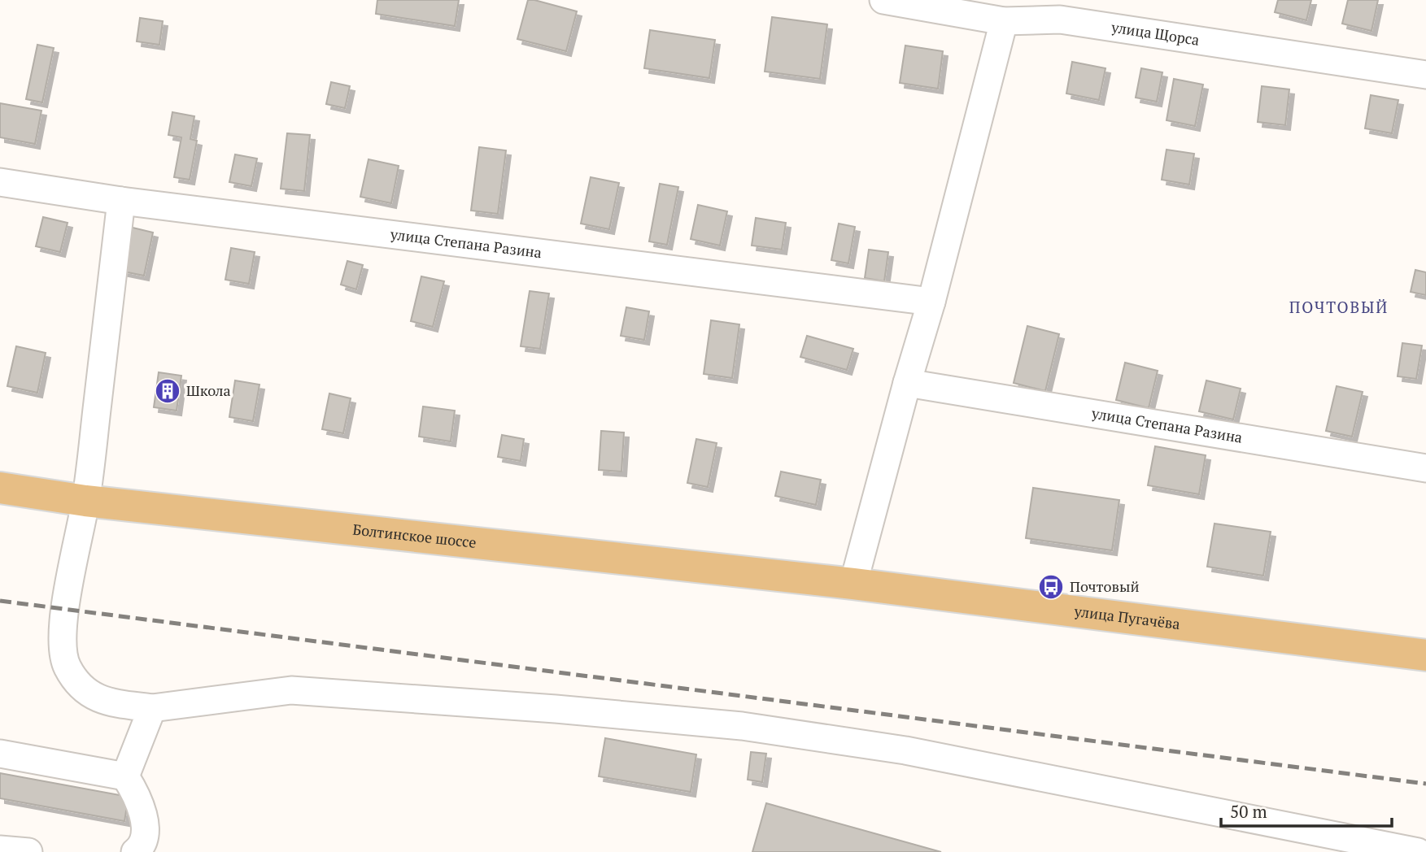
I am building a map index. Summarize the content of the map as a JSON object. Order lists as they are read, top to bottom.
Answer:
{
  "streets": {
    "main road": ["Болтинское шоссе", "улица Пугачёва"],
    "street": ["улица Щорса", "улица Степана Разина"]
  },
  "crossings": [
    ["Болтинское шоссе", "улица Пугачёва"]
  ],
  "districts": ["ПОЧТОВЫЙ"],
  "places": {
    "building": ["Школа"],
    "bus stop": ["Почтовый"]
  },
  "scale_bar": "50 m"
}
